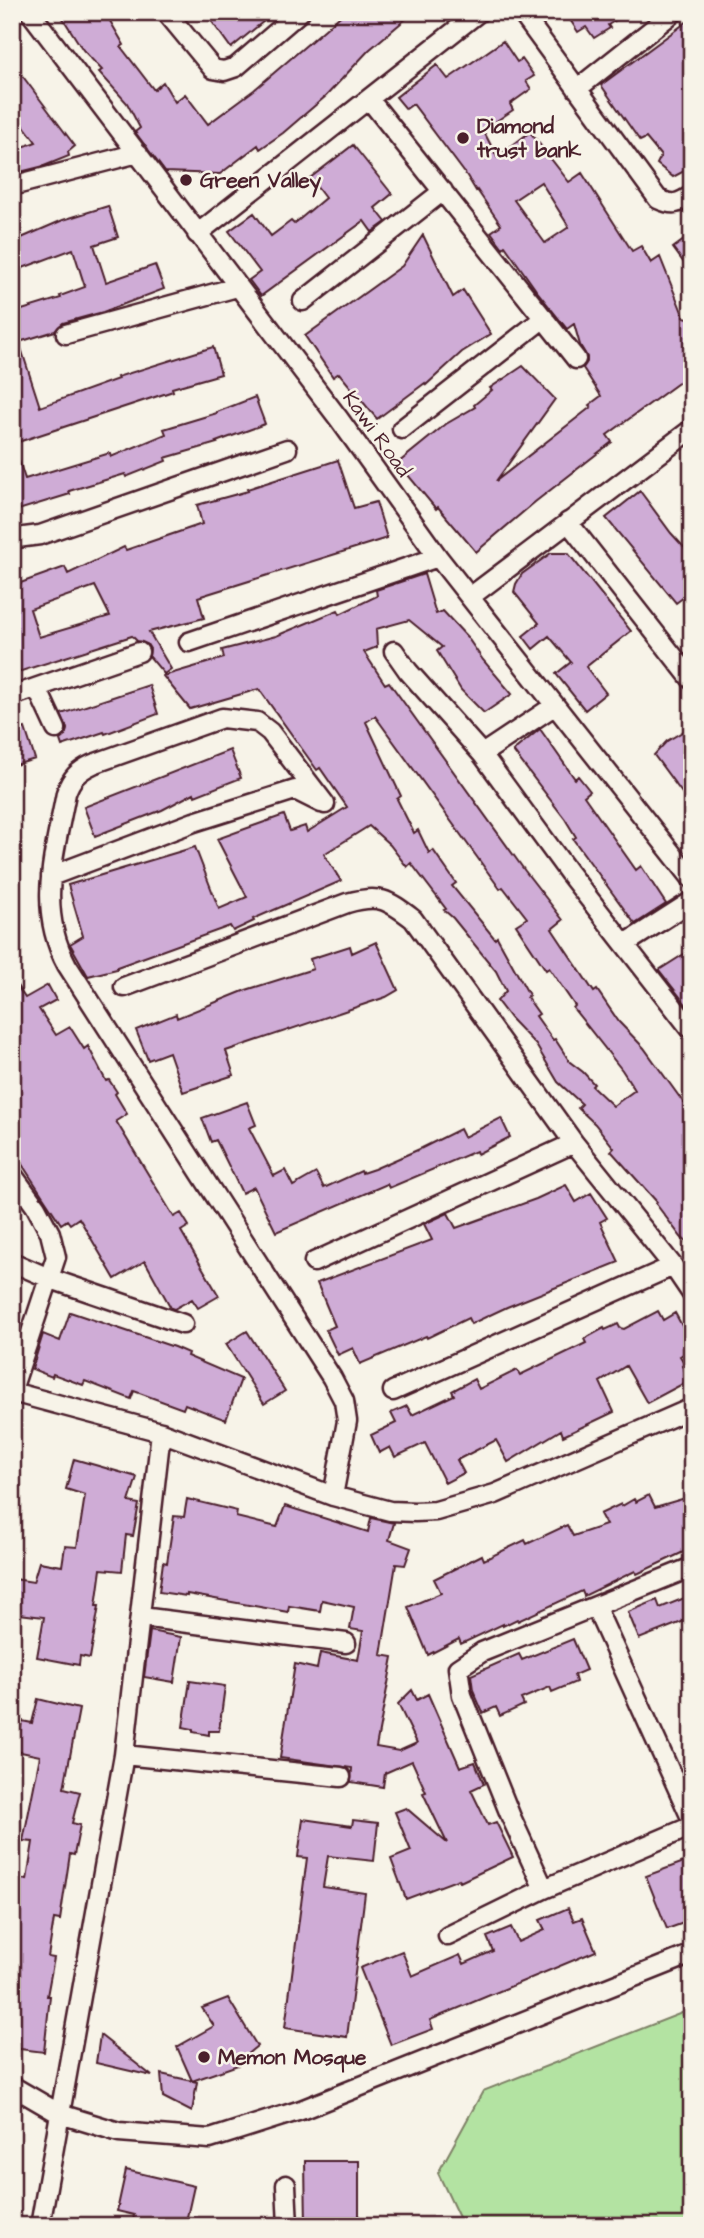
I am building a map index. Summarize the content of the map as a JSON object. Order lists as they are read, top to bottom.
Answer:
{
  "streets": {
    "street": ["Kawi Road"]
  },
  "places": ["Diamond trust bank", "Green Valley", "Memon Mosque"]
}
